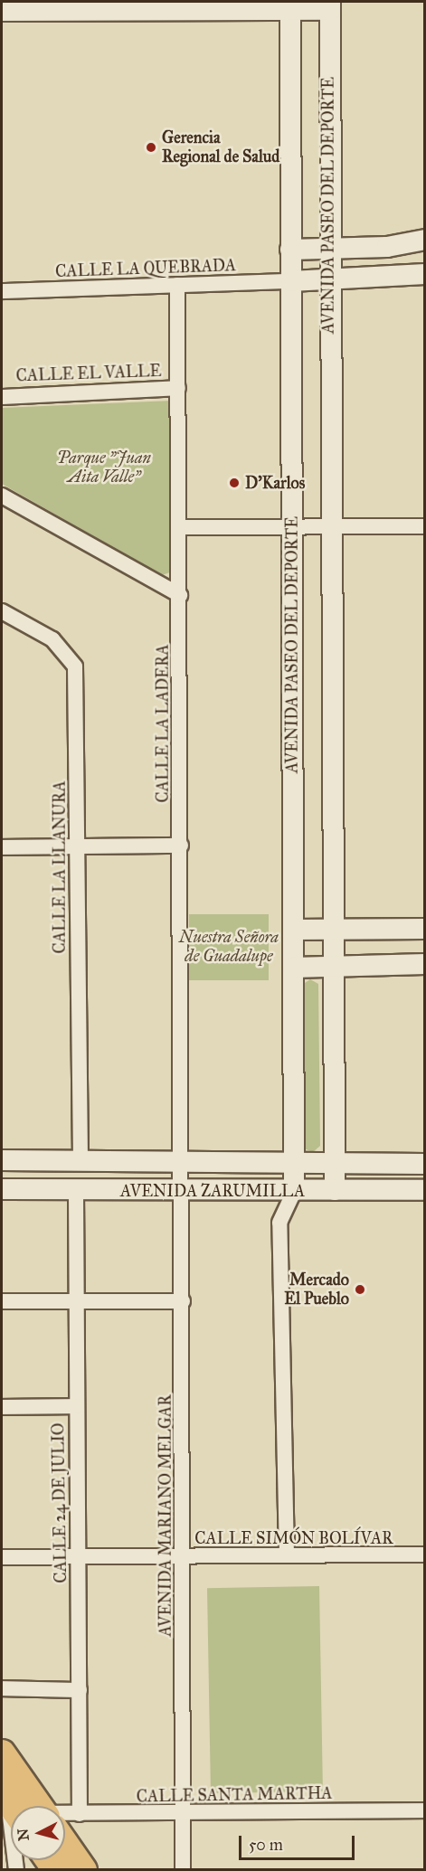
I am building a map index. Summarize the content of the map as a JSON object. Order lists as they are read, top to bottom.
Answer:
{
  "streets": {
    "main road": ["AVENIDA PASEO DEL DEPORTE", "AVENIDA ZARUMILLA"],
    "street": [
      "CALLE LA QUEBRADA",
      "CALLE EL VALLE",
      "CALLE LA LADERA",
      "CALLE LA LLANURA",
      "CALLE 24 DE JULIO",
      "AVENIDA MARIANO MELGAR",
      "CALLE SIMÓN BOLÍVAR",
      "CALLE SANTA MARTHA"
    ]
  },
  "crossings": [
    ["AVENIDA PASEO DEL DEPORTE", "CALLE LA QUEBRADA"],
    ["AVENIDA PASEO DEL DEPORTE", "AVENIDA ZARUMILLA"],
    ["CALLE LA QUEBRADA", "CALLE LA LADERA"],
    ["CALLE EL VALLE", "CALLE LA LADERA"],
    ["CALLE LA LADERA", "AVENIDA ZARUMILLA"],
    ["CALLE LA LADERA", "AVENIDA MARIANO MELGAR"],
    ["CALLE LA LLANURA", "AVENIDA ZARUMILLA"],
    ["AVENIDA ZARUMILLA", "CALLE 24 DE JULIO"],
    ["AVENIDA ZARUMILLA", "AVENIDA MARIANO MELGAR"],
    ["CALLE 24 DE JULIO", "CALLE SIMÓN BOLÍVAR"],
    ["CALLE 24 DE JULIO", "CALLE SANTA MARTHA"],
    ["AVENIDA MARIANO MELGAR", "CALLE SIMÓN BOLÍVAR"],
    ["AVENIDA MARIANO MELGAR", "CALLE SANTA MARTHA"]
  ],
  "parks": ["Parque \"Juan Aita Valle\"", "Nuestra Señora de Guadalupe"],
  "places": ["Gerencia Regional de Salud", "D'Karlos", "Mercado El Pueblo"],
  "scale_bar": "50 m",
  "north": "left"
}
